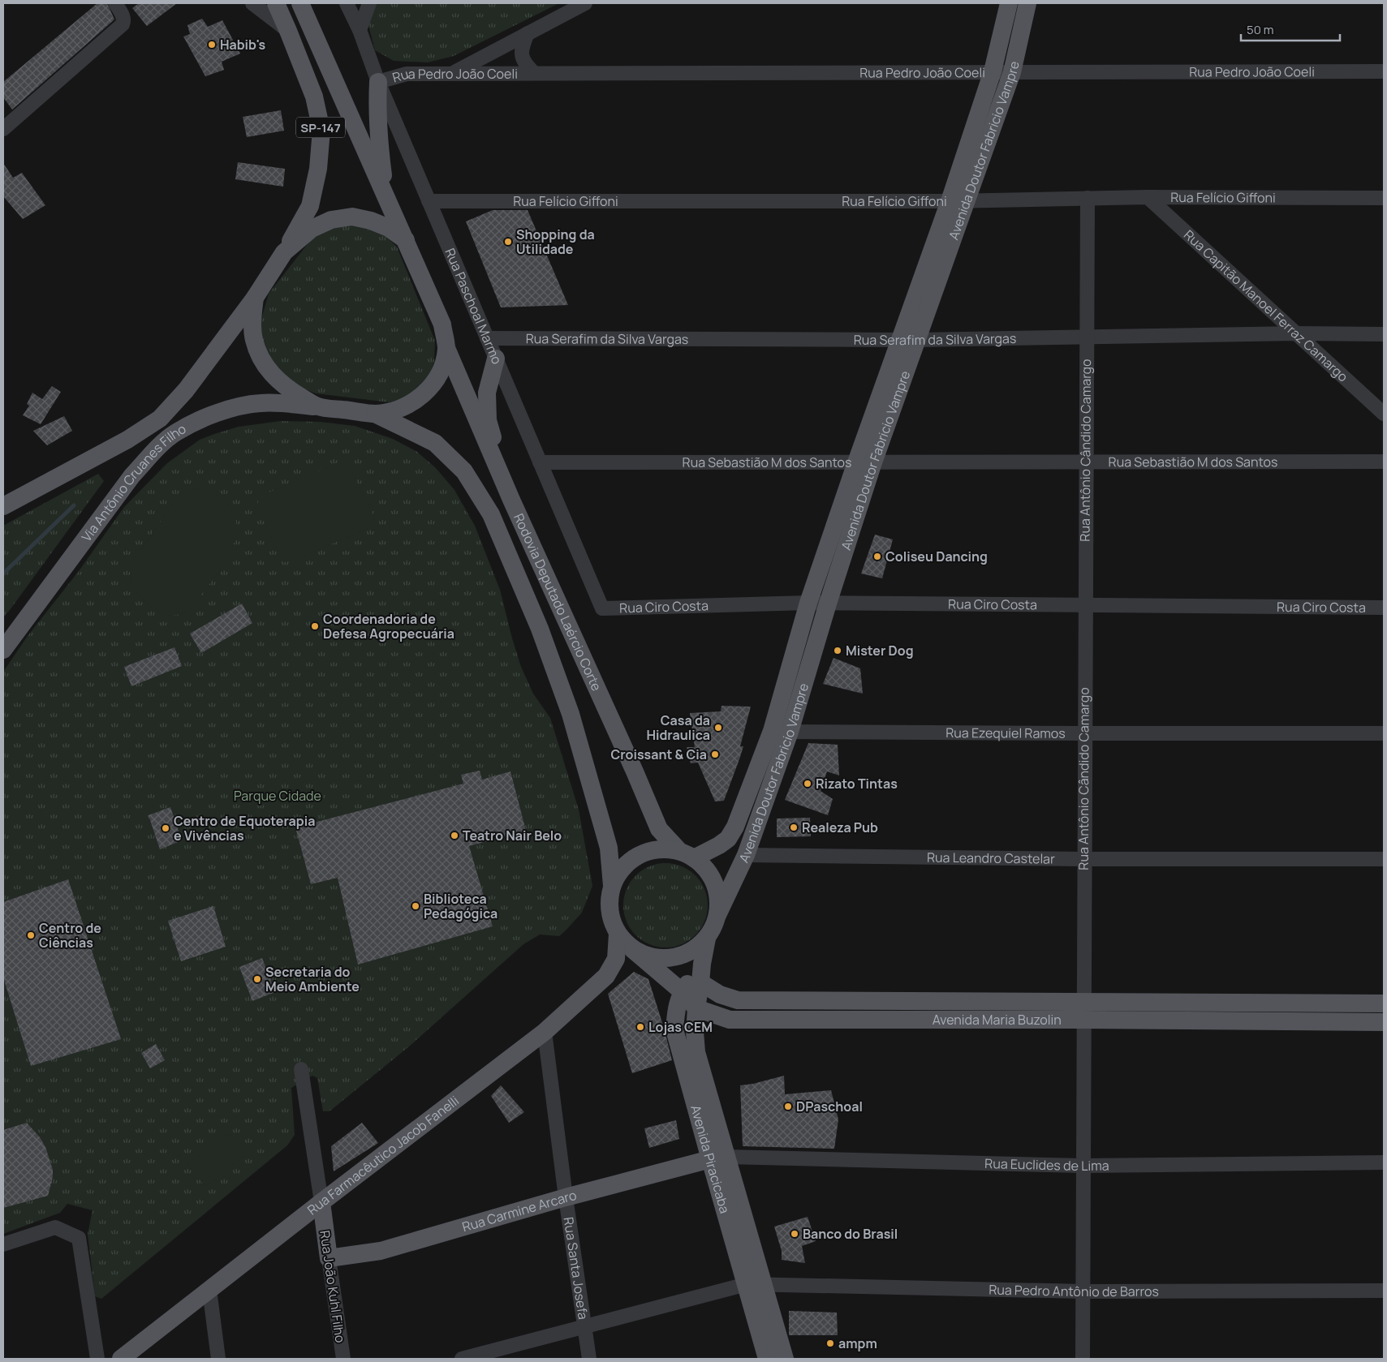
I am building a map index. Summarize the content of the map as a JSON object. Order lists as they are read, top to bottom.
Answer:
{
  "streets": {
    "main road": [
      "SP-147",
      "Avenida Doutor Fabricio Vampre",
      "Via Antônio Cruanes Filho",
      "Rodovia Deputado Laércio Corte",
      "Avenida Maria Buzolin",
      "Rua Farmacêutico Jacob Fanelli",
      "Avenida Piracicaba",
      "Rua Carmine Arcaro",
      "Rua João Kuhl Filho"
    ],
    "street": [
      "Rua Pedro João Coeli",
      "Rua Felício Giffoni",
      "Rua Capitão Manoel Ferraz Camargo",
      "Rua Paschoal Marmo",
      "Rua Serafim da Silva Vargas",
      "Rua Antônio Cândido Camargo",
      "Rua Sebastião M dos Santos",
      "Rua Ciro Costa",
      "Rua Ezequiel Ramos",
      "Rua Leandro Castelar",
      "Rua Euclides de Lima",
      "Rua Santa Josefa",
      "Rua Pedro Antônio de Barros"
    ]
  },
  "crossings": [
    ["Rua Pedro João Coeli", "Avenida Doutor Fabricio Vampre"],
    ["Rua Pedro João Coeli", "Rua Paschoal Marmo"],
    ["SP-147", "Via Antônio Cruanes Filho"],
    ["SP-147", "Rodovia Deputado Laércio Corte"],
    ["Avenida Doutor Fabricio Vampre", "Rua Felício Giffoni"],
    ["Avenida Doutor Fabricio Vampre", "Rua Serafim da Silva Vargas"],
    ["Avenida Doutor Fabricio Vampre", "Rua Sebastião M dos Santos"],
    ["Avenida Doutor Fabricio Vampre", "Rodovia Deputado Laércio Corte"],
    ["Avenida Doutor Fabricio Vampre", "Rua Ciro Costa"],
    ["Avenida Doutor Fabricio Vampre", "Rua Ezequiel Ramos"],
    ["Avenida Doutor Fabricio Vampre", "Rua Leandro Castelar"],
    ["Avenida Doutor Fabricio Vampre", "Rua Farmacêutico Jacob Fanelli"],
    ["Avenida Doutor Fabricio Vampre", "Avenida Piracicaba"],
    ["Rua Felício Giffoni", "Rua Capitão Manoel Ferraz Camargo"],
    ["Rua Felício Giffoni", "Rua Paschoal Marmo"],
    ["Rua Felício Giffoni", "Rua Antônio Cândido Camargo"],
    ["Rua Capitão Manoel Ferraz Camargo", "Rua Serafim da Silva Vargas"],
    ["Rua Paschoal Marmo", "Rua Serafim da Silva Vargas"],
    ["Rua Paschoal Marmo", "Rua Sebastião M dos Santos"],
    ["Rua Paschoal Marmo", "Rua Ciro Costa"],
    ["Rua Serafim da Silva Vargas", "Rua Antônio Cândido Camargo"],
    ["Rua Antônio Cândido Camargo", "Rua Sebastião M dos Santos"],
    ["Rua Antônio Cândido Camargo", "Rua Ciro Costa"],
    ["Rua Antônio Cândido Camargo", "Rua Ezequiel Ramos"],
    ["Rua Antônio Cândido Camargo", "Rua Leandro Castelar"],
    ["Rua Antônio Cândido Camargo", "Avenida Maria Buzolin"],
    ["Rua Antônio Cândido Camargo", "Rua Euclides de Lima"],
    ["Rua Antônio Cândido Camargo", "Rua Pedro Antônio de Barros"],
    ["Via Antônio Cruanes Filho", "Rodovia Deputado Laércio Corte"],
    ["Rodovia Deputado Laércio Corte", "Rua Farmacêutico Jacob Fanelli"],
    ["Rodovia Deputado Laércio Corte", "Avenida Piracicaba"],
    ["Avenida Maria Buzolin", "Avenida Piracicaba"],
    ["Rua Farmacêutico Jacob Fanelli", "Avenida Piracicaba"],
    ["Rua Farmacêutico Jacob Fanelli", "Rua Santa Josefa"],
    ["Rua Farmacêutico Jacob Fanelli", "Rua João Kuhl Filho"],
    ["Avenida Piracicaba", "Rua Euclides de Lima"],
    ["Avenida Piracicaba", "Rua Carmine Arcaro"],
    ["Avenida Piracicaba", "Rua Pedro Antônio de Barros"],
    ["Rua Euclides de Lima", "Rua Carmine Arcaro"],
    ["Rua Carmine Arcaro", "Rua Santa Josefa"],
    ["Rua Carmine Arcaro", "Rua João Kuhl Filho"],
    ["Rua Santa Josefa", "Rua Pedro Antônio de Barros"]
  ],
  "parks": ["Parque Cidade"],
  "places": [
    "Habib's",
    "Shopping da Utilidade",
    "Coliseu Dancing",
    "Coordenadoria de Defesa Agropecuária",
    "Mister Dog",
    "Casa da Hidraulica",
    "Croissant & Cia",
    "Rizato Tintas",
    "Realeza Pub",
    "Centro de Equoterapia e Vivências",
    "Teatro Nair Belo",
    "Biblioteca Pedagógica",
    "Centro de Ciências",
    "Secretaria do Meio Ambiente",
    "Lojas CEM",
    "DPaschoal",
    "Banco do Brasil",
    "ampm"
  ],
  "scale_bar": "50 m"
}
